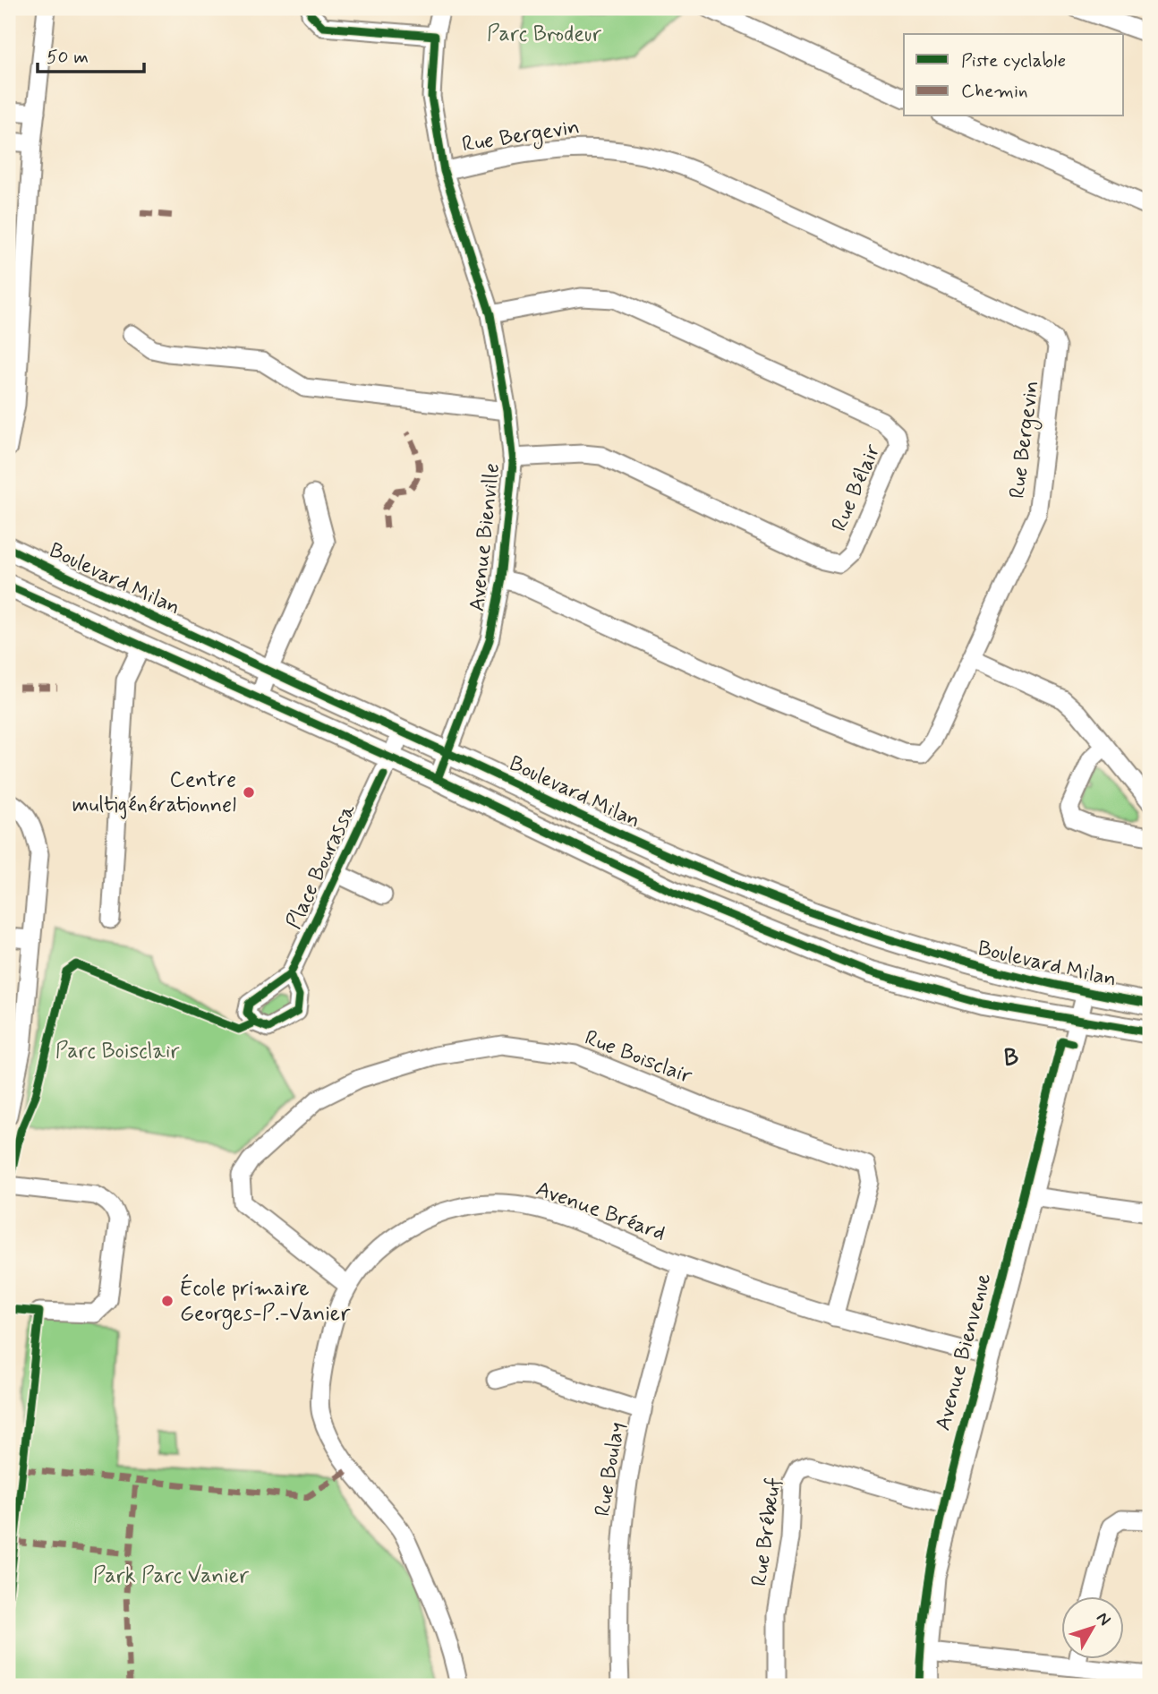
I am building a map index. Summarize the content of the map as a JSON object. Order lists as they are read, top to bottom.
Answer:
{
  "streets": {
    "main road": ["Boulevard Milan"],
    "street": [
      "Rue Bergevin",
      "Rue Bélair",
      "Avenue Bienville",
      "Place Bourassa",
      "Rue Boisclair",
      "Avenue Bréard",
      "Avenue Bienvenue",
      "Rue Boulay",
      "Rue Brébeuf"
    ]
  },
  "crossings": [
    ["Rue Bergevin", "Avenue Bienville"],
    ["Rue Bélair", "Avenue Bienville"],
    ["Avenue Bienville", "Boulevard Milan"],
    ["Boulevard Milan", "Place Bourassa"],
    ["Boulevard Milan", "Avenue Bienvenue"],
    ["Rue Boisclair", "Avenue Bréard"],
    ["Avenue Bréard", "Avenue Bienvenue"],
    ["Avenue Bréard", "Rue Boulay"],
    ["Avenue Bienvenue", "Rue Brébeuf"]
  ],
  "districts": ["B"],
  "parks": ["Parc Brodeur", "Parc Boisclair", "Park Parc Vanier"],
  "places": ["Centre multigénérationnel", "École primaire Georges-P.-Vanier"],
  "legend": ["Piste cyclable", "Chemin"],
  "scale_bar": "50 m",
  "north": "top right"
}
